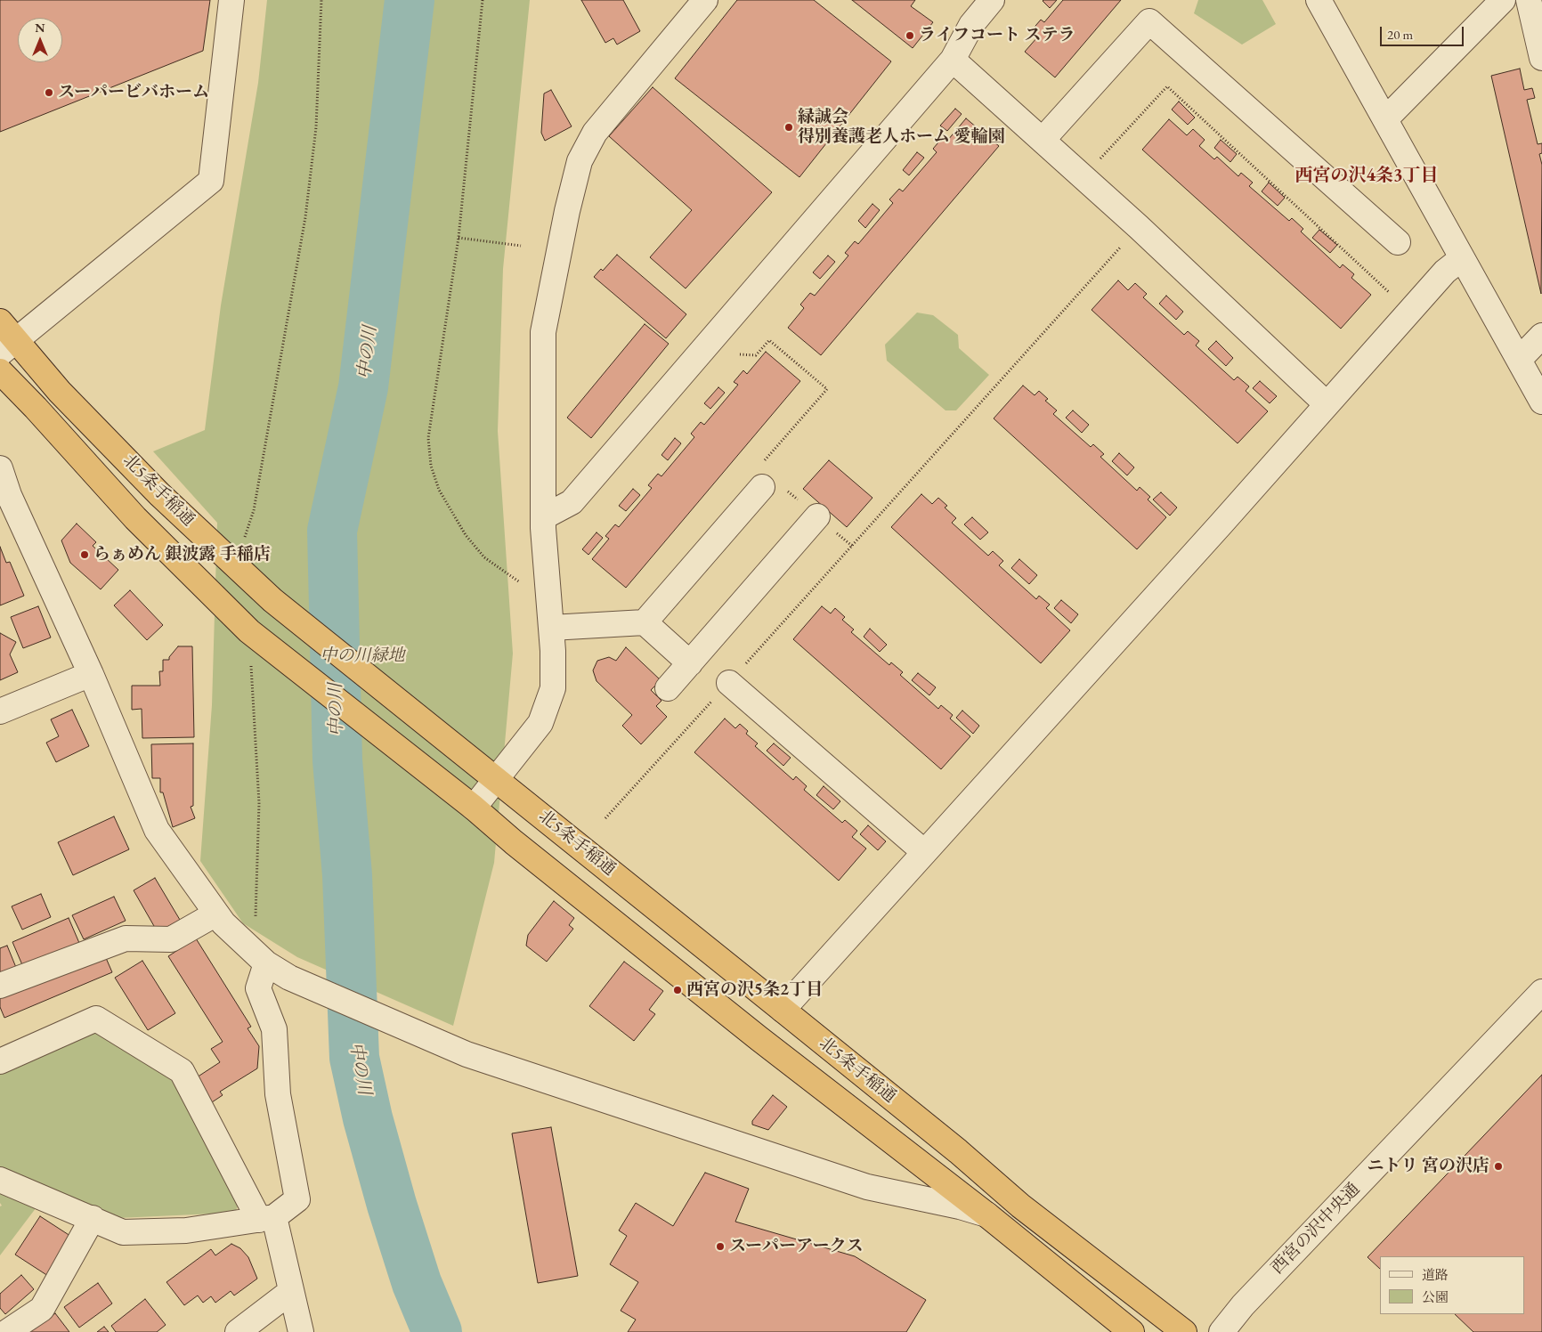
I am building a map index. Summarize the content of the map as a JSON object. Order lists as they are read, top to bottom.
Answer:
{
  "streets": {
    "highway": ["北5条手稲通"],
    "street": ["西宮の沢中央通"]
  },
  "districts": ["西宮の沢4条3丁目"],
  "water": ["中の川"],
  "parks": ["中の川緑地"],
  "places": [
    "ライフコート ステラ",
    "スーパービバホーム",
    "緑誠会 得別養護老人ホーム 愛輪園",
    "らぁめん 銀波露 手稲店",
    "西宮の沢5条2丁目",
    "ニトリ 宮の沢店",
    "スーパーアークス"
  ],
  "legend": ["道路", "公園"],
  "scale_bar": "20 m",
  "north": "top"
}
